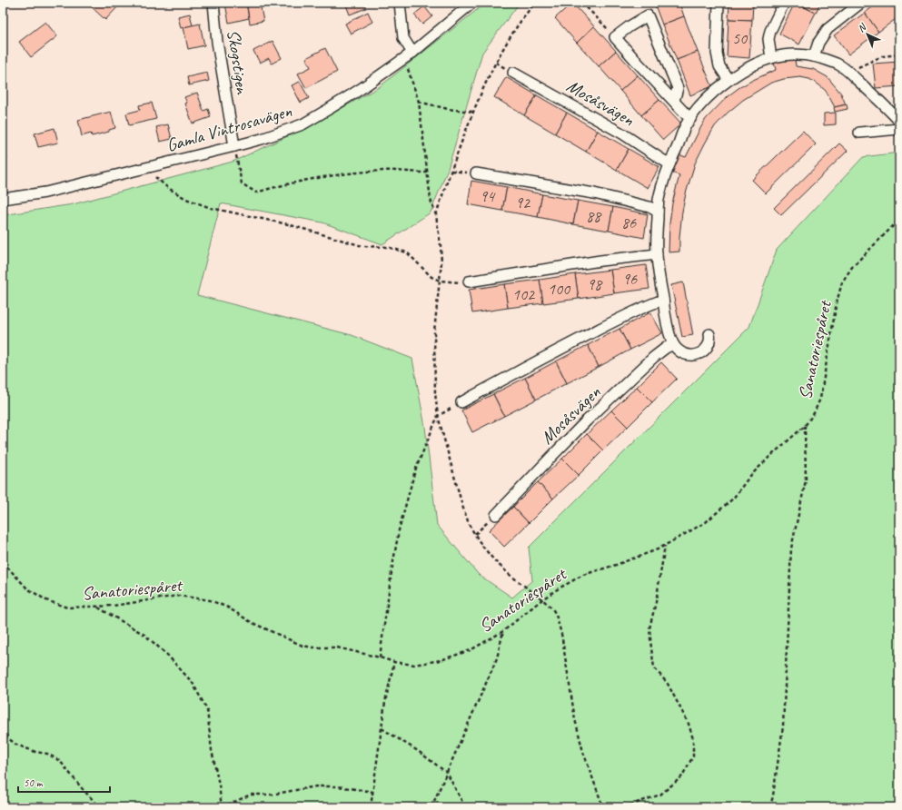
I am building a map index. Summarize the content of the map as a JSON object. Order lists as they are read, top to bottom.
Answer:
{
  "streets": {
    "street": ["Skogstigen", "Mosåsvägen", "Gamla Vintrosavägen"],
    "path": ["Sanatoriespåret"]
  },
  "crossings": [
    ["Skogstigen", "Gamla Vintrosavägen"]
  ],
  "house_numbers": [
    "50",
    "94",
    "92",
    "88",
    "86",
    "96",
    "98",
    "100",
    "102"
  ],
  "scale_bar": "50 m",
  "north": "top left"
}
